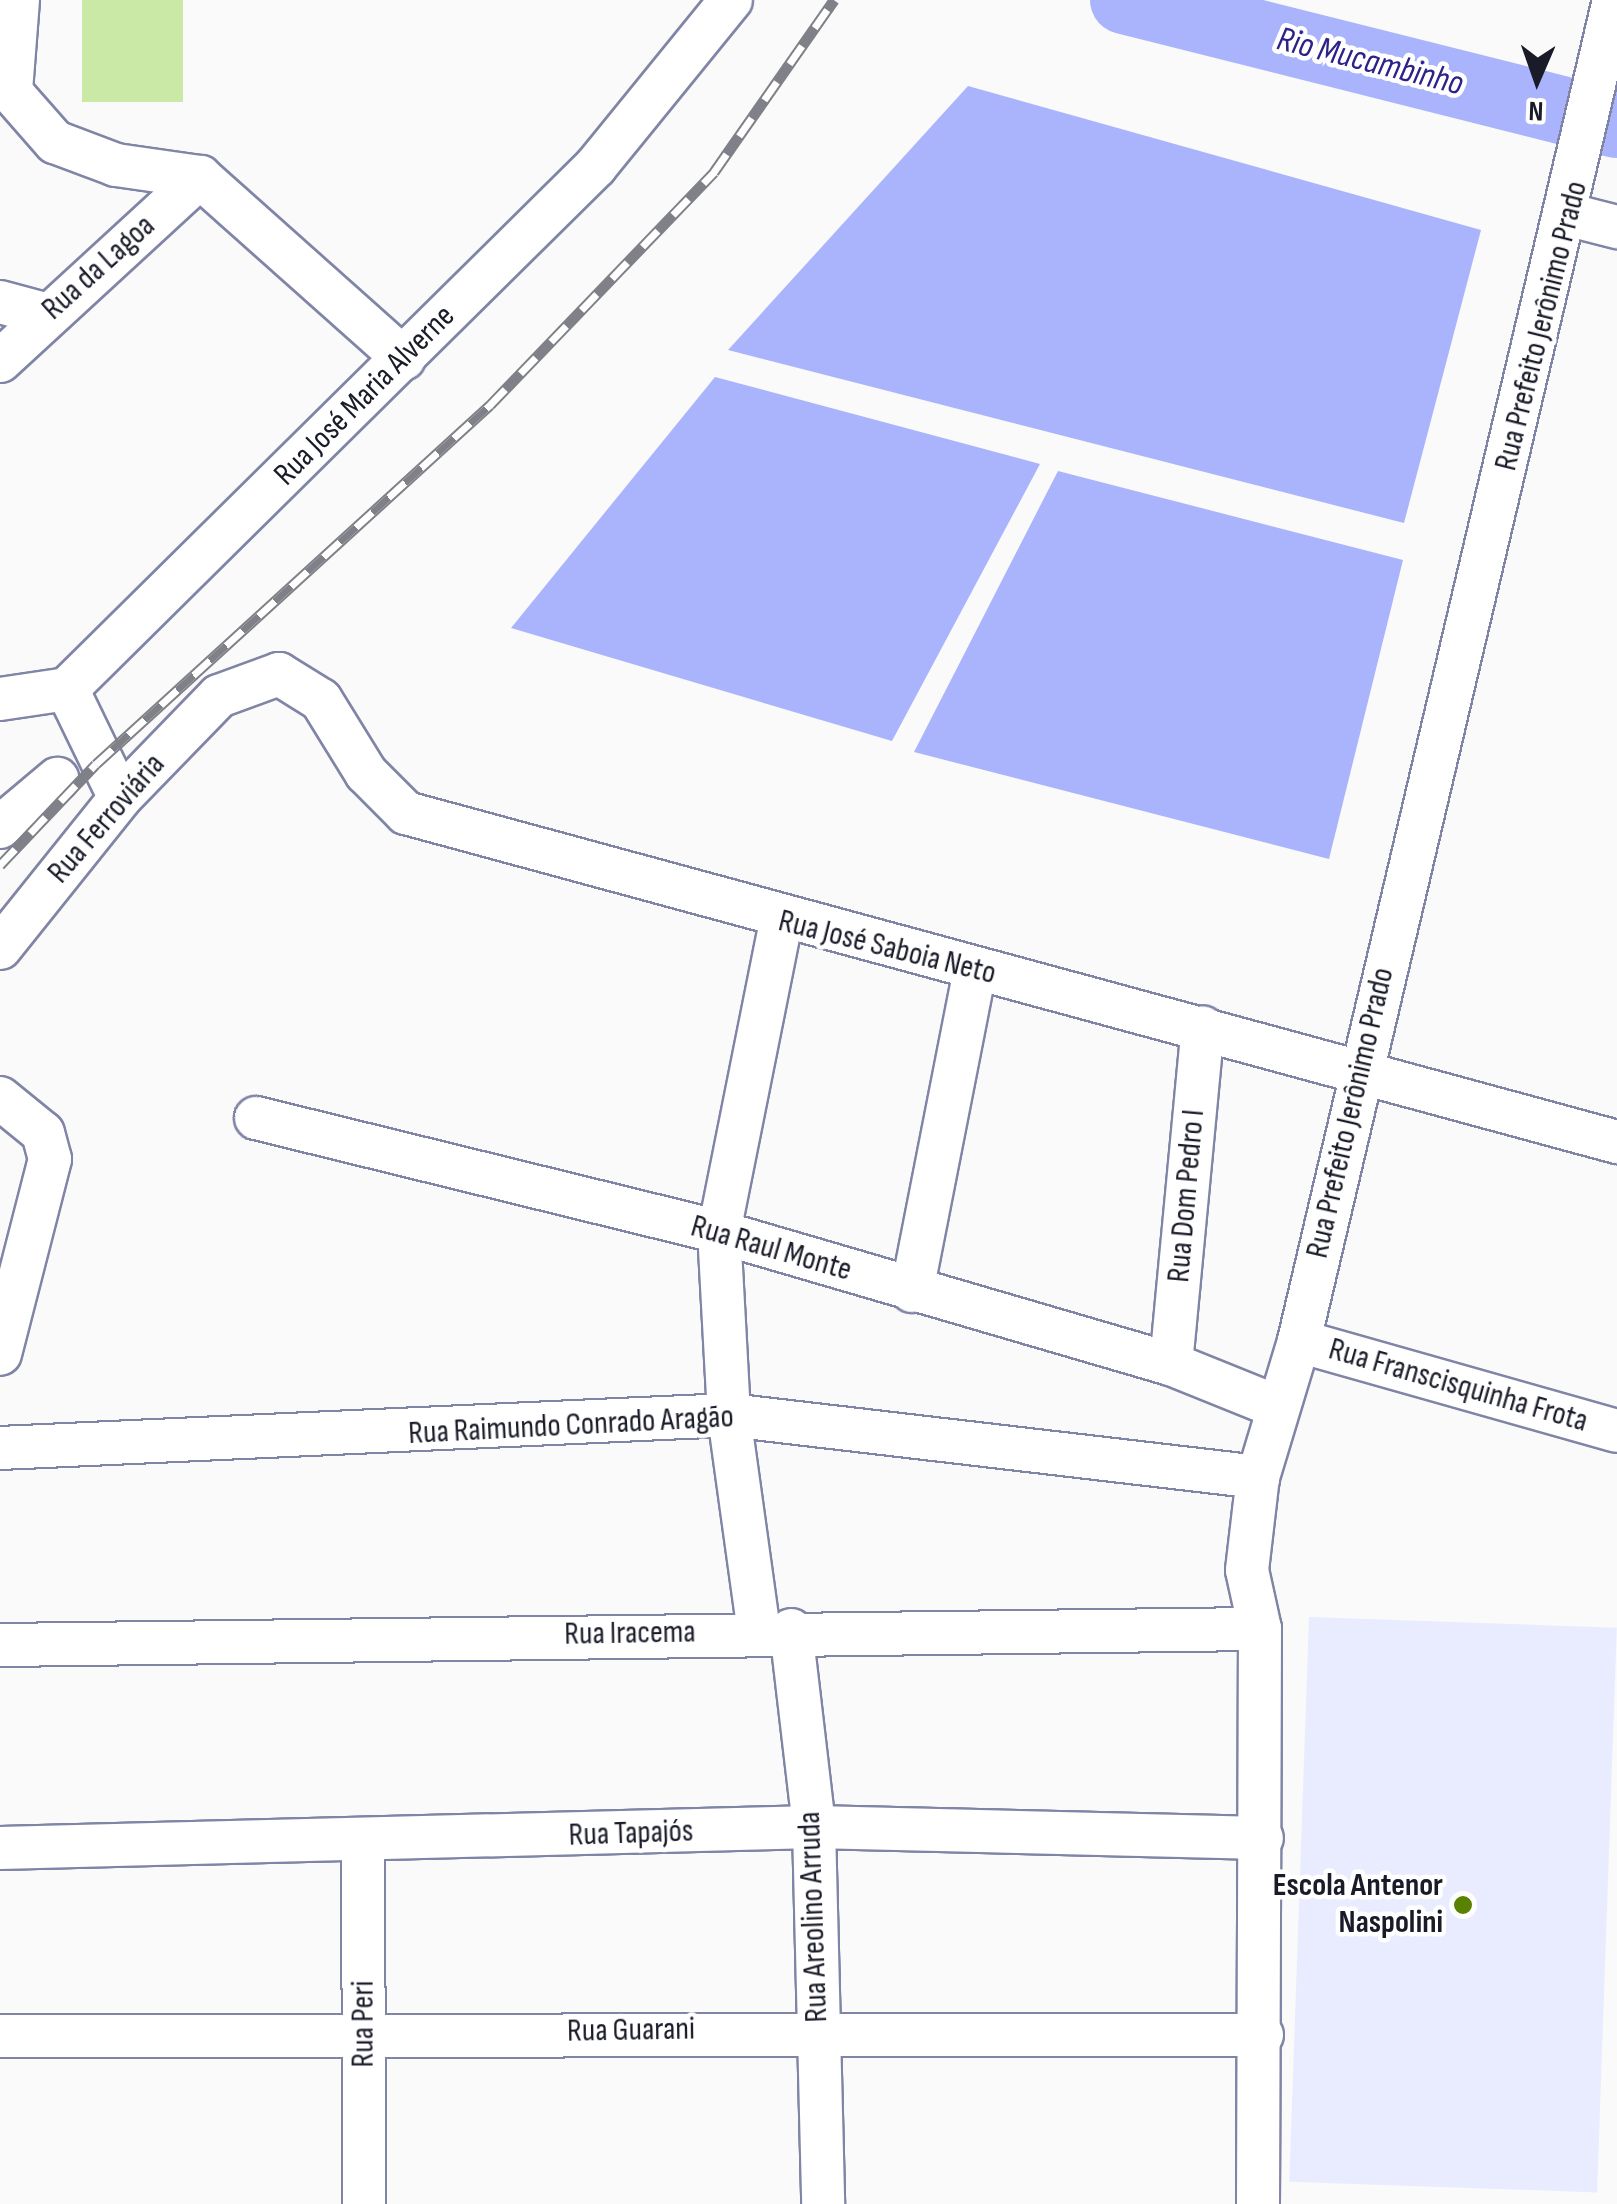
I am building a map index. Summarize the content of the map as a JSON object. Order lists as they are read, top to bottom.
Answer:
{
  "streets": {
    "street": [
      "Rua da Lagoa",
      "Rua Prefeito Jerônimo Prado",
      "Rua José Maria Alverne",
      "Rua Ferroviária",
      "Rua José Saboia Neto",
      "Rua Dom Pedro I",
      "Rua Raul Monte",
      "Rua Franscisquinha Frota",
      "Rua Raimundo Conrado Aragão",
      "Rua Iracema",
      "Rua Tapajós",
      "Rua Areolino Arruda",
      "Rua Peri",
      "Rua Guarani"
    ]
  },
  "crossings": [
    ["Rua Prefeito Jerônimo Prado", "Rua José Saboia Neto"],
    ["Rua Prefeito Jerônimo Prado", "Rua Raul Monte"],
    ["Rua Prefeito Jerônimo Prado", "Rua Franscisquinha Frota"],
    ["Rua Prefeito Jerônimo Prado", "Rua Raimundo Conrado Aragão"],
    ["Rua Prefeito Jerônimo Prado", "Rua Iracema"],
    ["Rua Prefeito Jerônimo Prado", "Rua Tapajós"],
    ["Rua Prefeito Jerônimo Prado", "Rua Guarani"],
    ["Rua Ferroviária", "Rua José Saboia Neto"],
    ["Rua José Saboia Neto", "Rua Dom Pedro I"],
    ["Rua José Saboia Neto", "Rua Areolino Arruda"],
    ["Rua Dom Pedro I", "Rua Raul Monte"],
    ["Rua Raul Monte", "Rua Areolino Arruda"],
    ["Rua Raimundo Conrado Aragão", "Rua Areolino Arruda"],
    ["Rua Iracema", "Rua Areolino Arruda"],
    ["Rua Tapajós", "Rua Areolino Arruda"],
    ["Rua Tapajós", "Rua Peri"],
    ["Rua Areolino Arruda", "Rua Guarani"],
    ["Rua Peri", "Rua Guarani"]
  ],
  "water": ["Rio Mucambinho"],
  "places": ["Escola Antenor Naspolini"],
  "north": "bottom"
}
